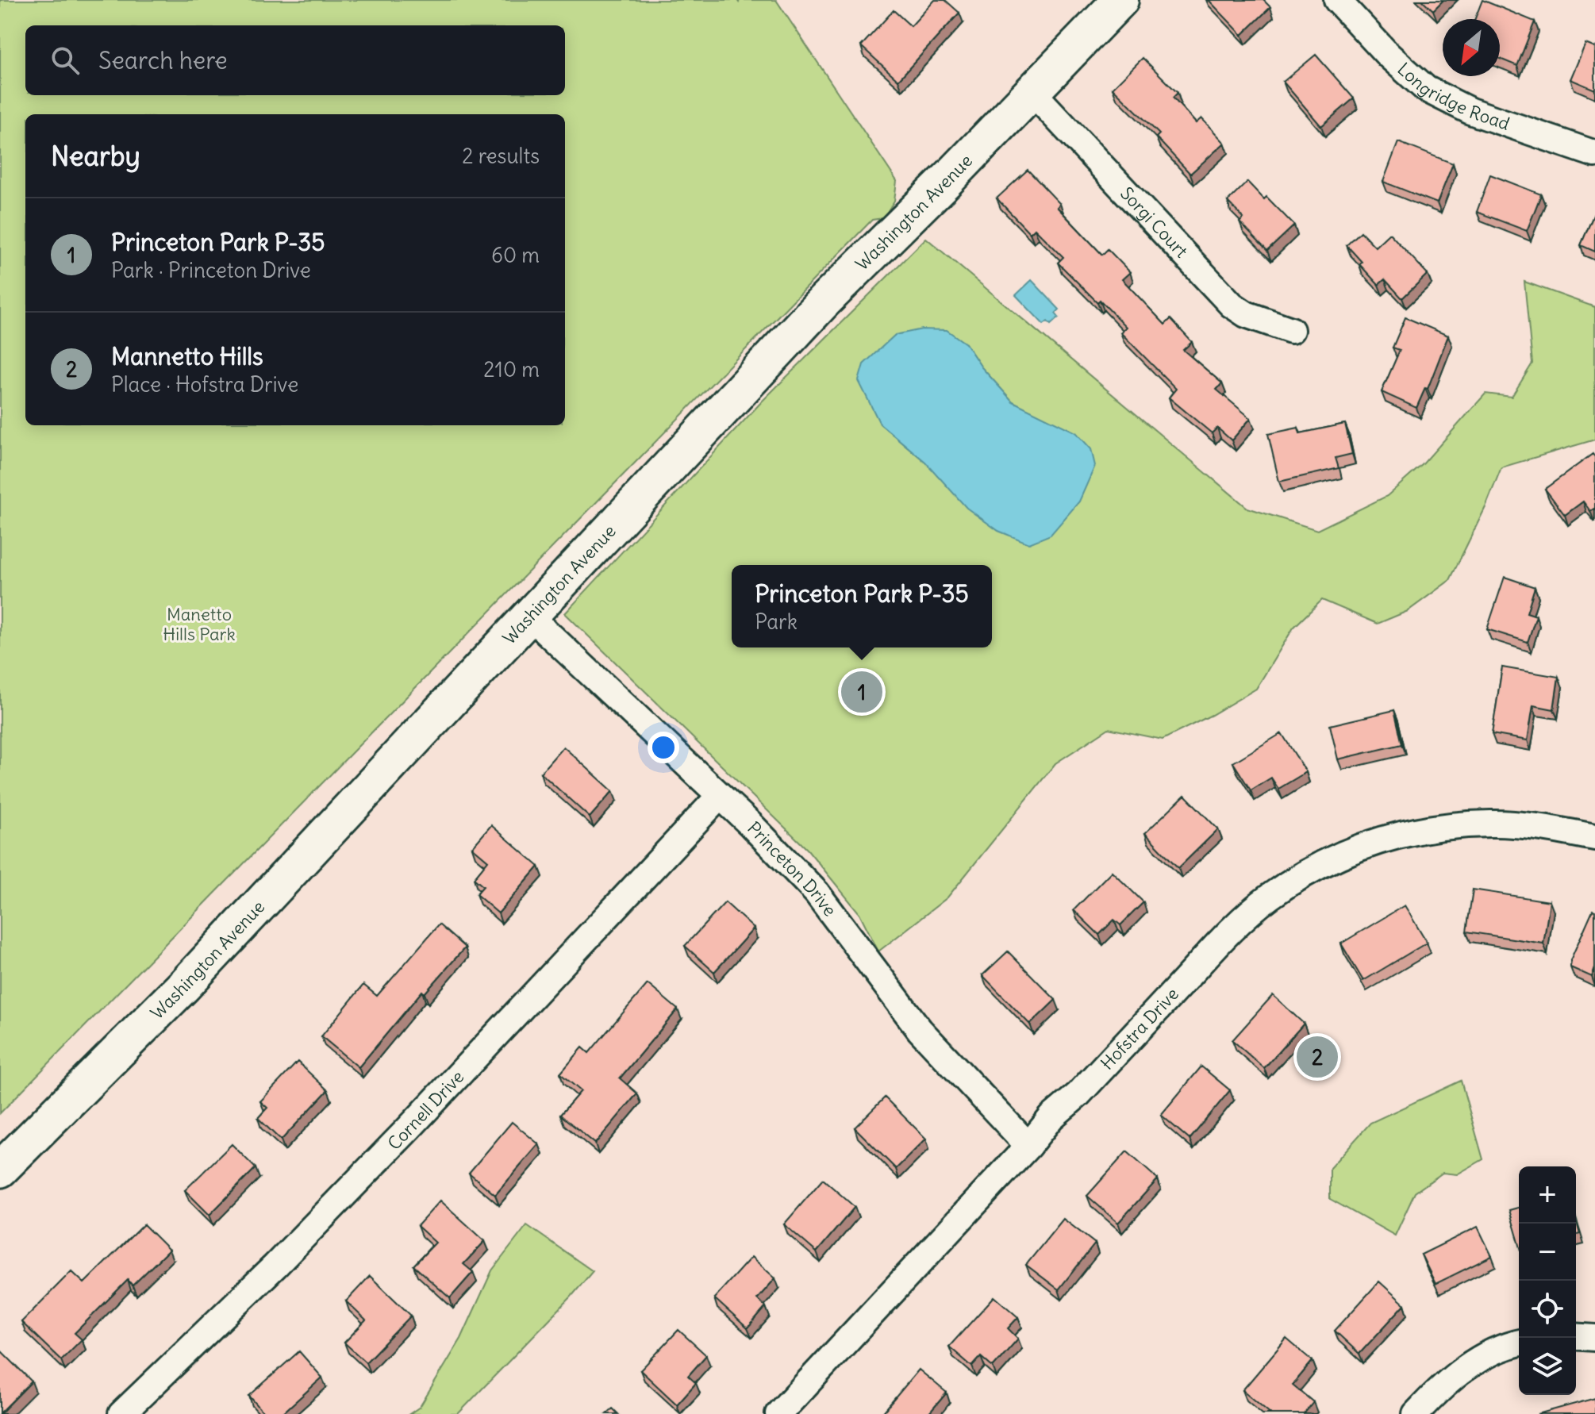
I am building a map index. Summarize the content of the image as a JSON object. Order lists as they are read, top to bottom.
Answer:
{
  "streets": {
    "main road": ["Washington Avenue"],
    "street": [
      "Longridge Road",
      "Sorgi Court",
      "Princeton Drive",
      "Hofstra Drive",
      "Cornell Drive"
    ]
  },
  "crossings": [
    ["Washington Avenue", "Sorgi Court"],
    ["Washington Avenue", "Princeton Drive"],
    ["Princeton Drive", "Hofstra Drive"],
    ["Princeton Drive", "Cornell Drive"]
  ],
  "parks": ["Manetto Hills Park"],
  "north": "bottom left",
  "page": {
    "search": "Search here",
    "heading": ["Nearby", "2 results"],
    "list": [
      {
        "mark": "1",
        "name": "Princeton Park P-35",
        "note": "Park · Princeton Drive",
        "value": "60 m"
      },
      {
        "mark": "2",
        "name": "Mannetto Hills",
        "note": "Place · Hofstra Drive",
        "value": "210 m"
      }
    ],
    "popup": ["Princeton Park P-35", "Park"],
    "pins": ["1", "2"],
    "map_buttons": ["+", "−"]
  }
}
